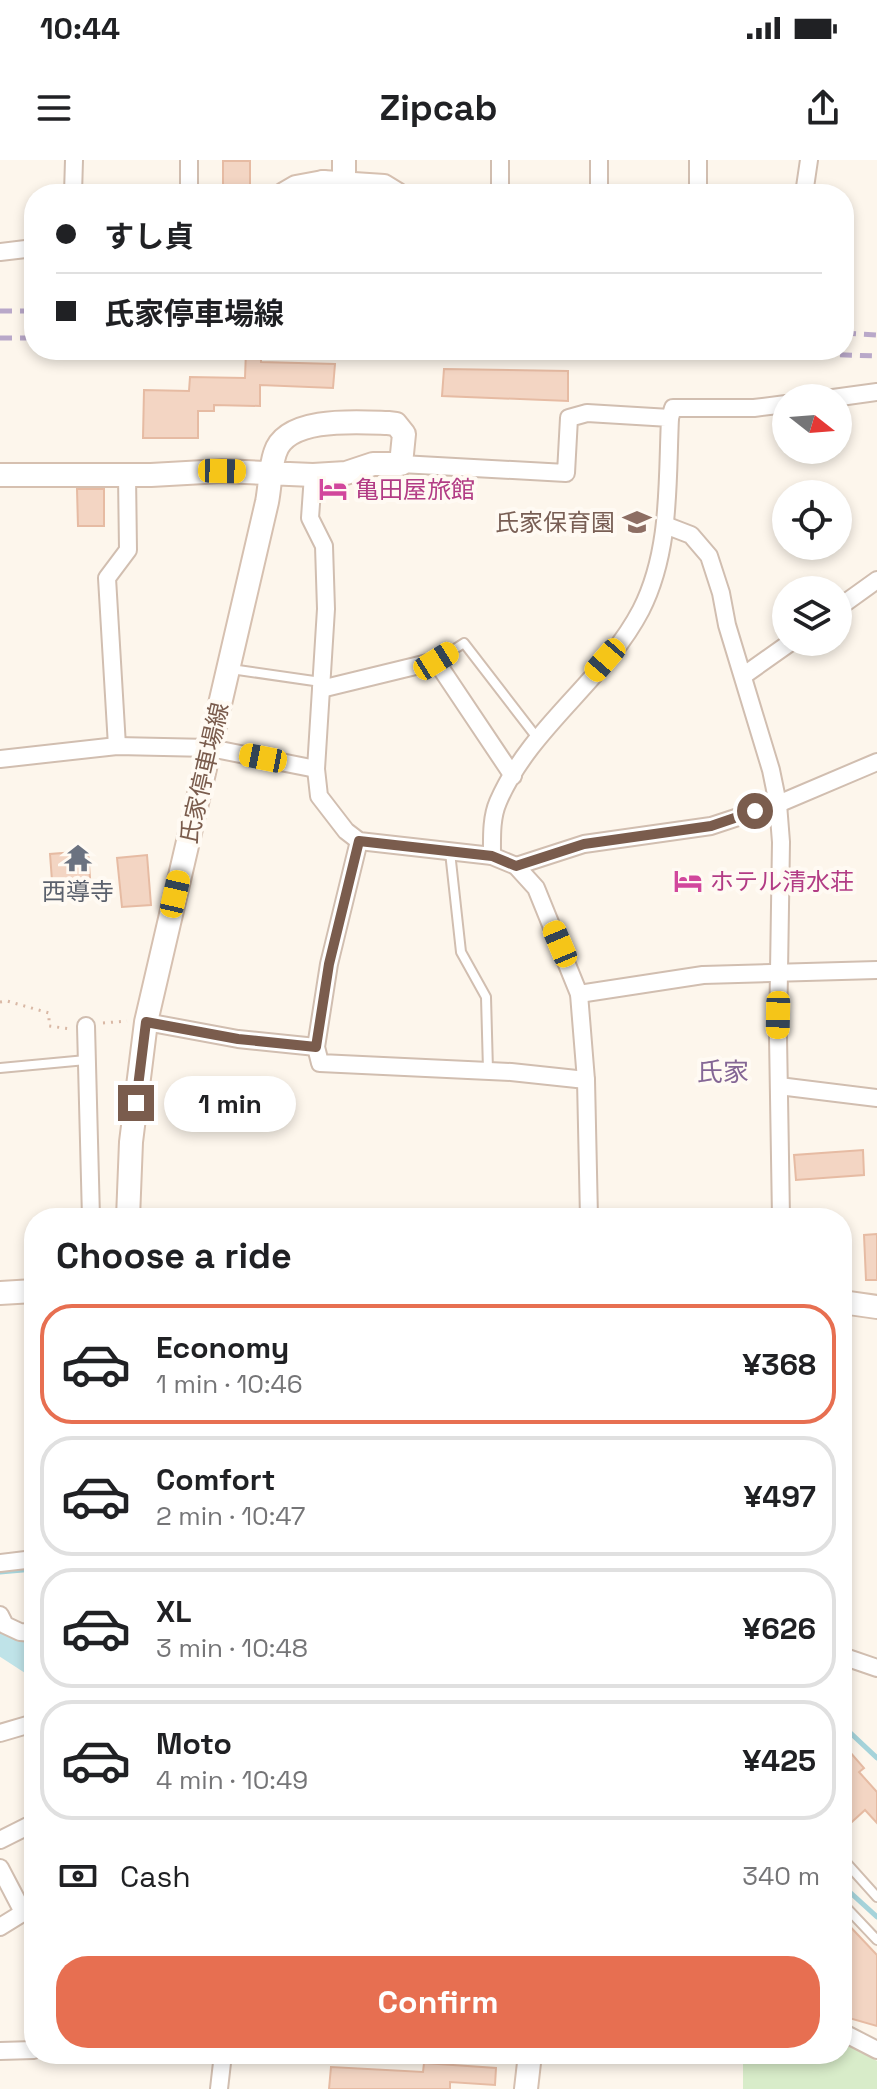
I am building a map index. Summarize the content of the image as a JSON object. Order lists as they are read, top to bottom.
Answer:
{
  "streets": {
    "main road": ["氏家停車場線"]
  },
  "districts": ["氏家"],
  "places": {
    "hotel": ["亀田屋旅館", "ホテル清水荘"],
    "school or university": ["氏家保育園"],
    "temple": ["西導寺"]
  },
  "north": "right",
  "page": {
    "status": "10:44",
    "header": "Zipcab",
    "banner": ["すし貞", "氏家停車場線"],
    "bubble": "1 min",
    "heading": "Choose a ride",
    "list": [
      {
        "name": "Economy",
        "note": "1 min · 10:46",
        "value": "¥368"
      },
      {
        "name": "Comfort",
        "note": "2 min · 10:47",
        "value": "¥497"
      },
      {
        "name": "XL",
        "note": "3 min · 10:48",
        "value": "¥626"
      },
      {
        "name": "Moto",
        "note": "4 min · 10:49",
        "value": "¥425"
      }
    ],
    "pay": ["Cash", "340 m"],
    "buttons": "Confirm"
  }
}
